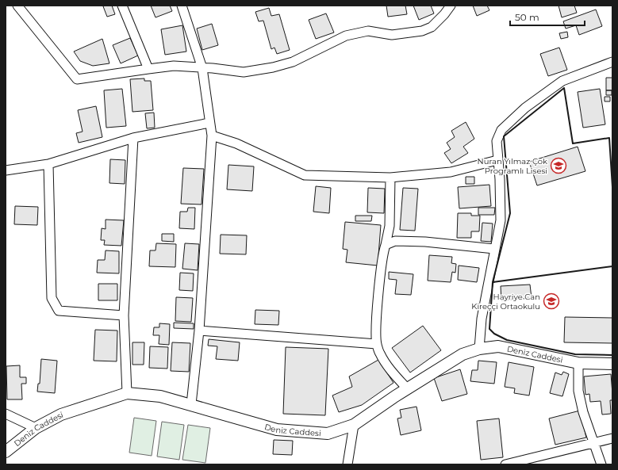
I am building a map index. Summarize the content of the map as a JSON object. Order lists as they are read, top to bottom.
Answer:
{
  "streets": {
    "street": ["Deniz Caddesi"]
  },
  "places": {
    "school or university": ["Nuran Yılmaz Çok Programlı Lisesi", "Hayriye Can Kireççi Ortaokulu"]
  },
  "scale_bar": "50 m"
}
